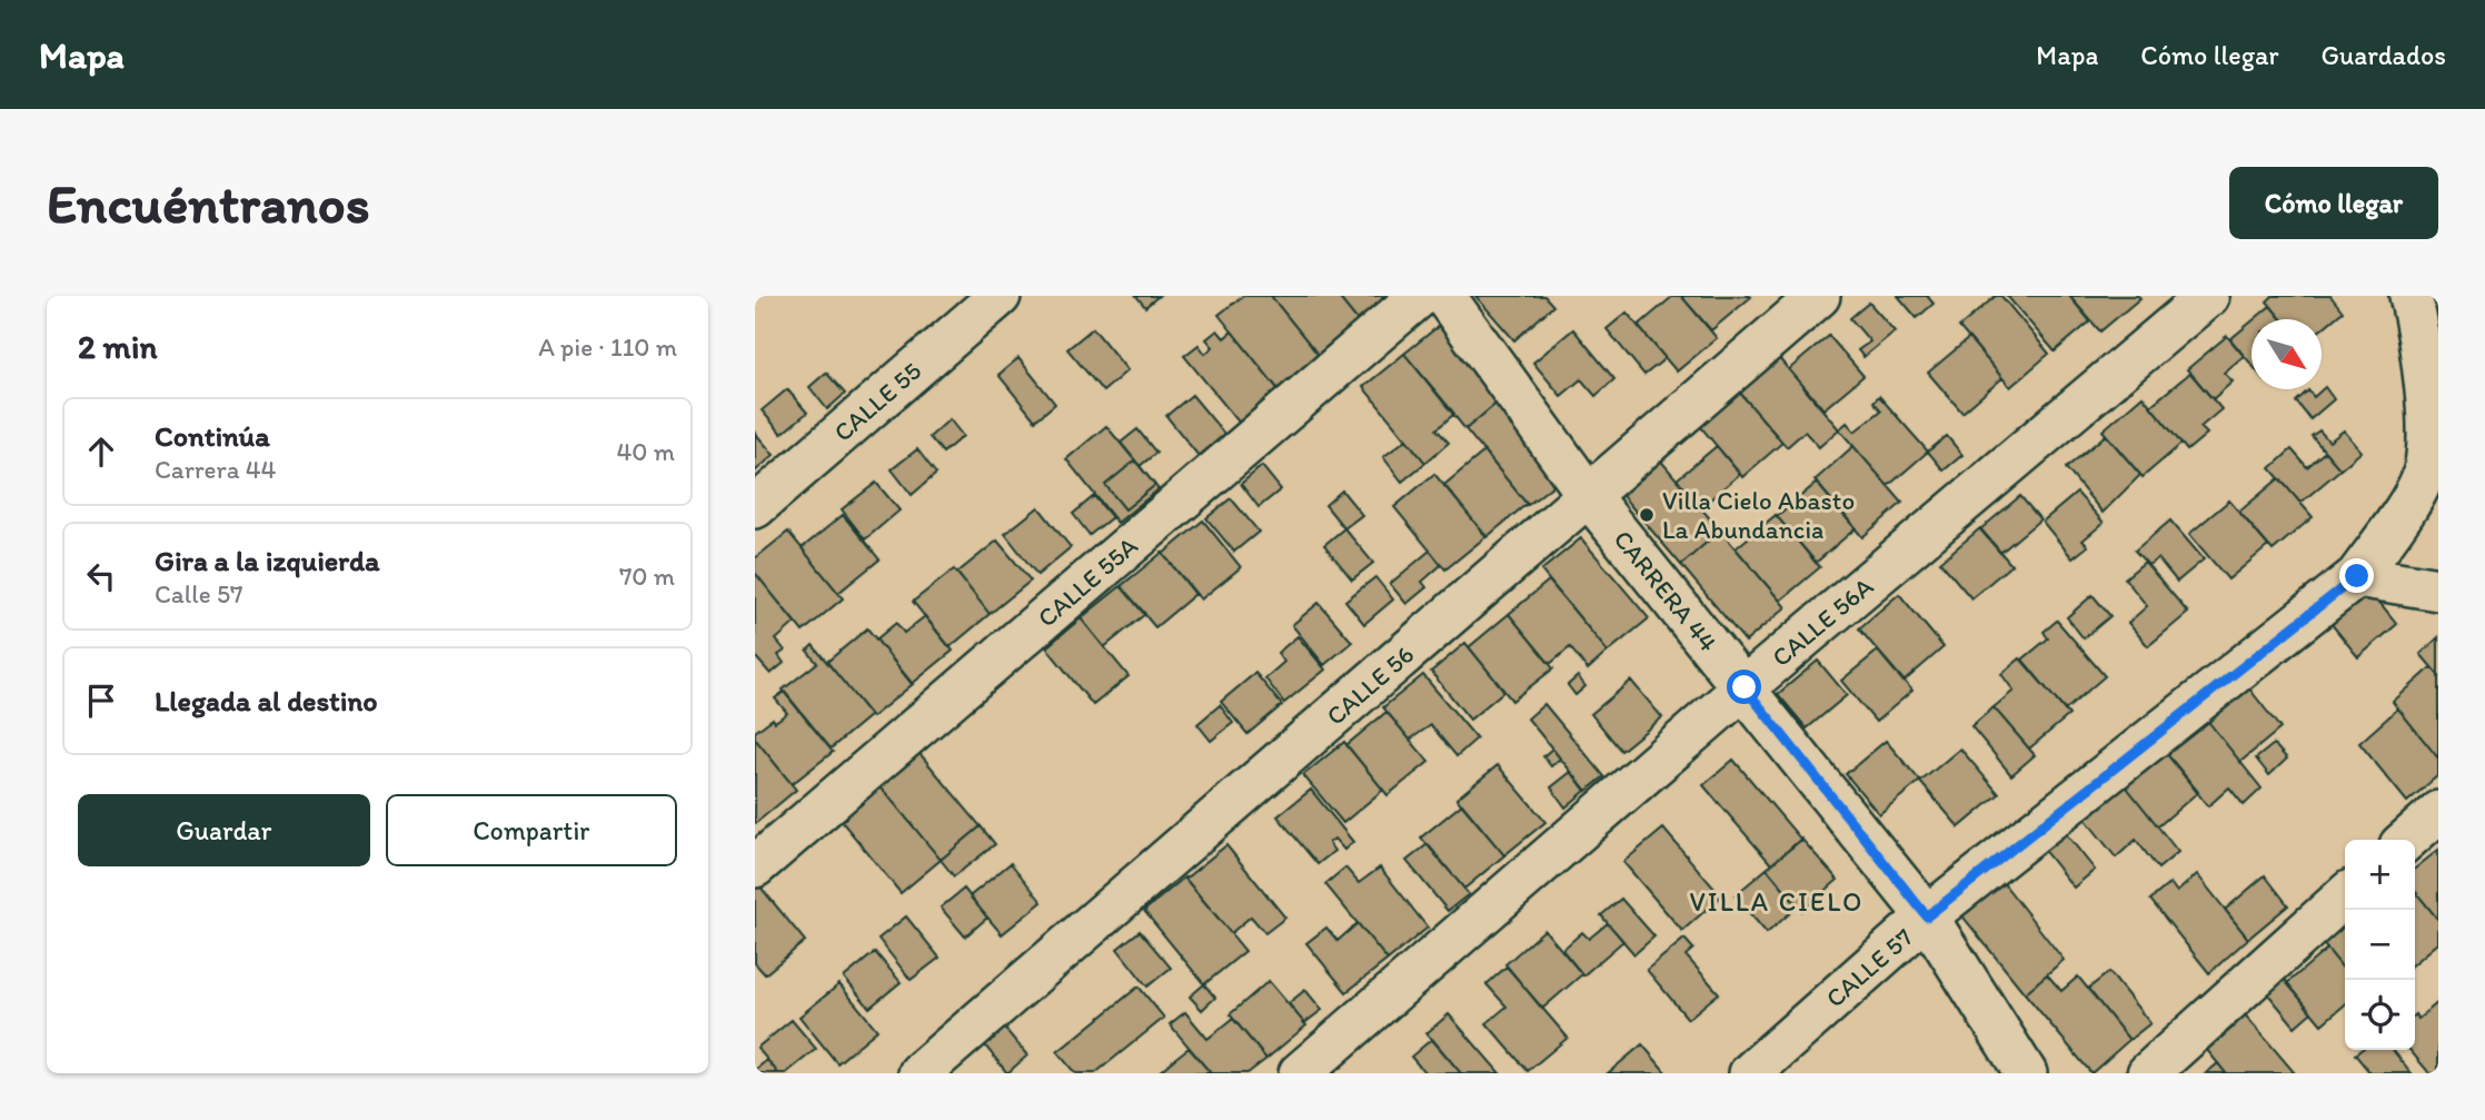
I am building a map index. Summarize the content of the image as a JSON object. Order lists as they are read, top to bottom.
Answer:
{
  "streets": {
    "street": [
      "CALLE 55",
      "CALLE 55A",
      "CARRERA 44",
      "CALLE 56A",
      "CALLE 56",
      "CALLE 57"
    ]
  },
  "crossings": [
    ["CARRERA 44", "CALLE 56A"],
    ["CARRERA 44", "CALLE 56"],
    ["CARRERA 44", "CALLE 57"]
  ],
  "districts": ["VILLA CIELO"],
  "places": ["Villa Cielo Abasto La Abundancia"],
  "north": "bottom right",
  "page": {
    "header": "Mapa",
    "nav": ["Mapa", "Cómo llegar", "Guardados"],
    "buttons": [
      "Cómo llegar",
      ["Guardar", "Compartir"]
    ],
    "title": "Encuéntranos",
    "heading": ["2 min", "A pie · 110 m"],
    "list": [
      ["Continúa", "Carrera 44", "40 m"],
      ["Gira a la izquierda", "Calle 57", "70 m"],
      "Llegada al destino"
    ],
    "map_buttons": ["+", "−"]
  }
}
